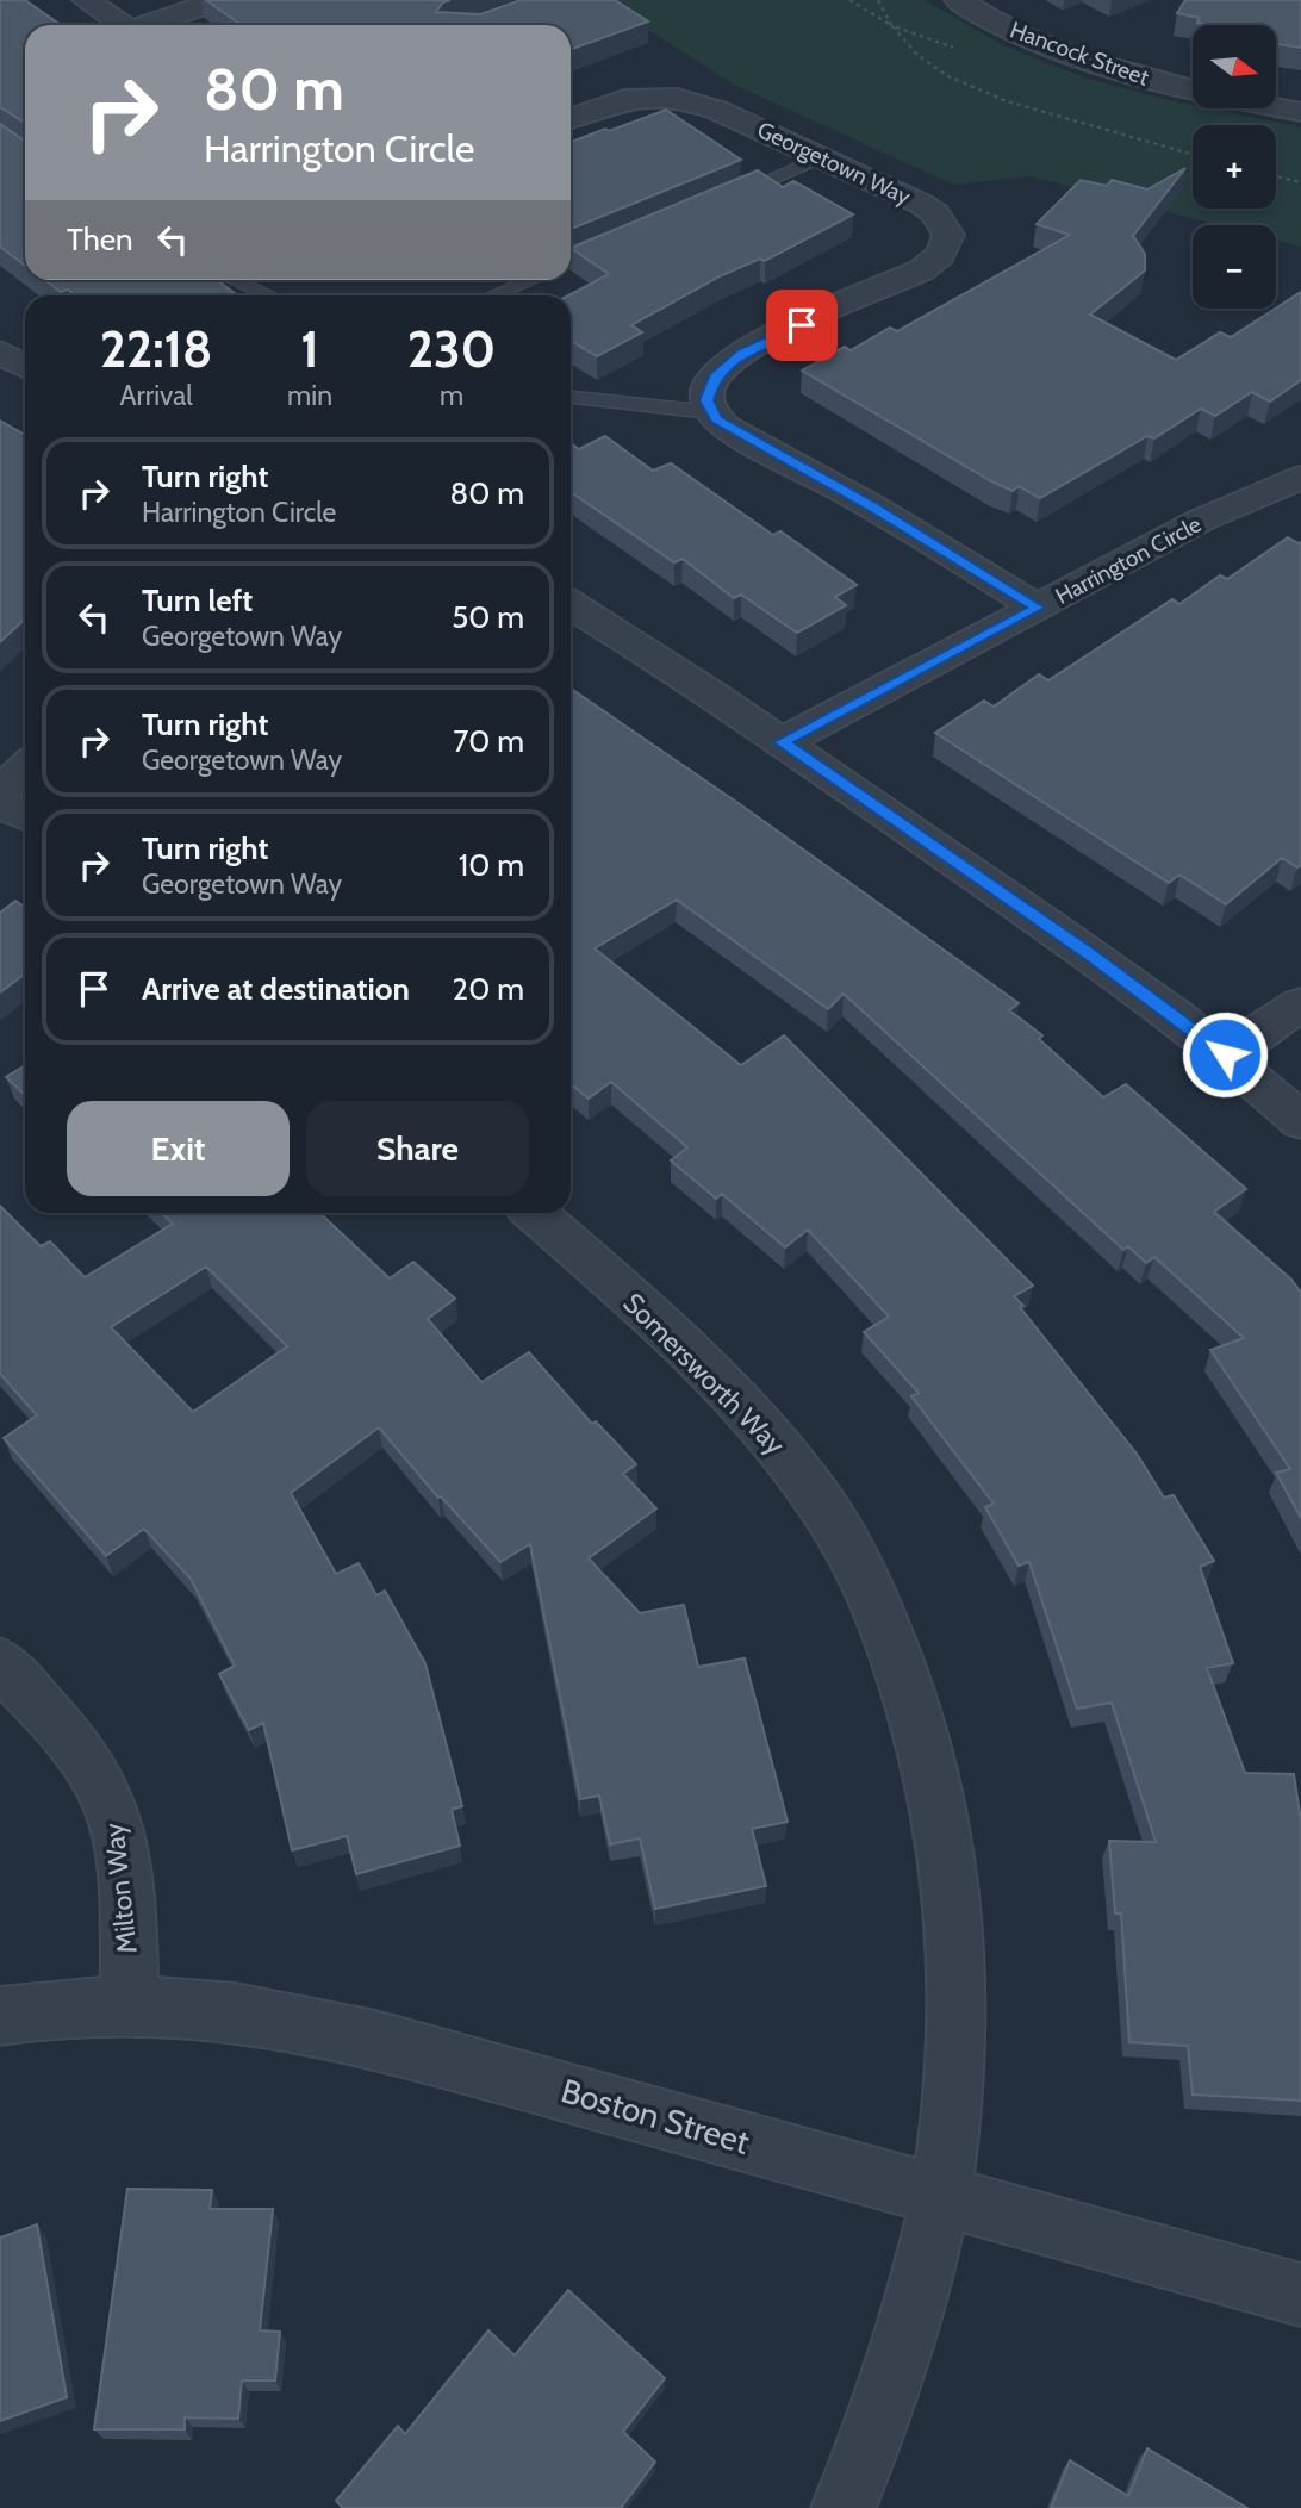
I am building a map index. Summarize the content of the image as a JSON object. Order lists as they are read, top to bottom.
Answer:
{
  "streets": {
    "street": [
      "Hancock Street",
      "Georgetown Way",
      "Harrington Circle",
      "Somersworth Way",
      "Milton Way",
      "Boston Street"
    ]
  },
  "crossings": [
    ["Somersworth Way", "Boston Street"],
    ["Milton Way", "Boston Street"]
  ],
  "north": "right",
  "page": {
    "map_buttons": ["+", "−"],
    "turn": ["80 m", "Harrington Circle"],
    "then": "Then",
    "eta": [
      "22:18",
      "Arrival",
      "1",
      "min",
      "230",
      "m"
    ],
    "list": [
      {
        "name": "Turn right",
        "note": "Harrington Circle",
        "value": "80 m"
      },
      {
        "name": "Turn left",
        "note": "Georgetown Way",
        "value": "50 m"
      },
      {
        "name": "Turn right",
        "note": "Georgetown Way",
        "value": "70 m"
      },
      {
        "name": "Turn right",
        "note": "Georgetown Way",
        "value": "10 m"
      },
      {
        "name": "Arrive at destination",
        "value": "20 m"
      }
    ],
    "buttons": ["Exit", "Share"]
  }
}
